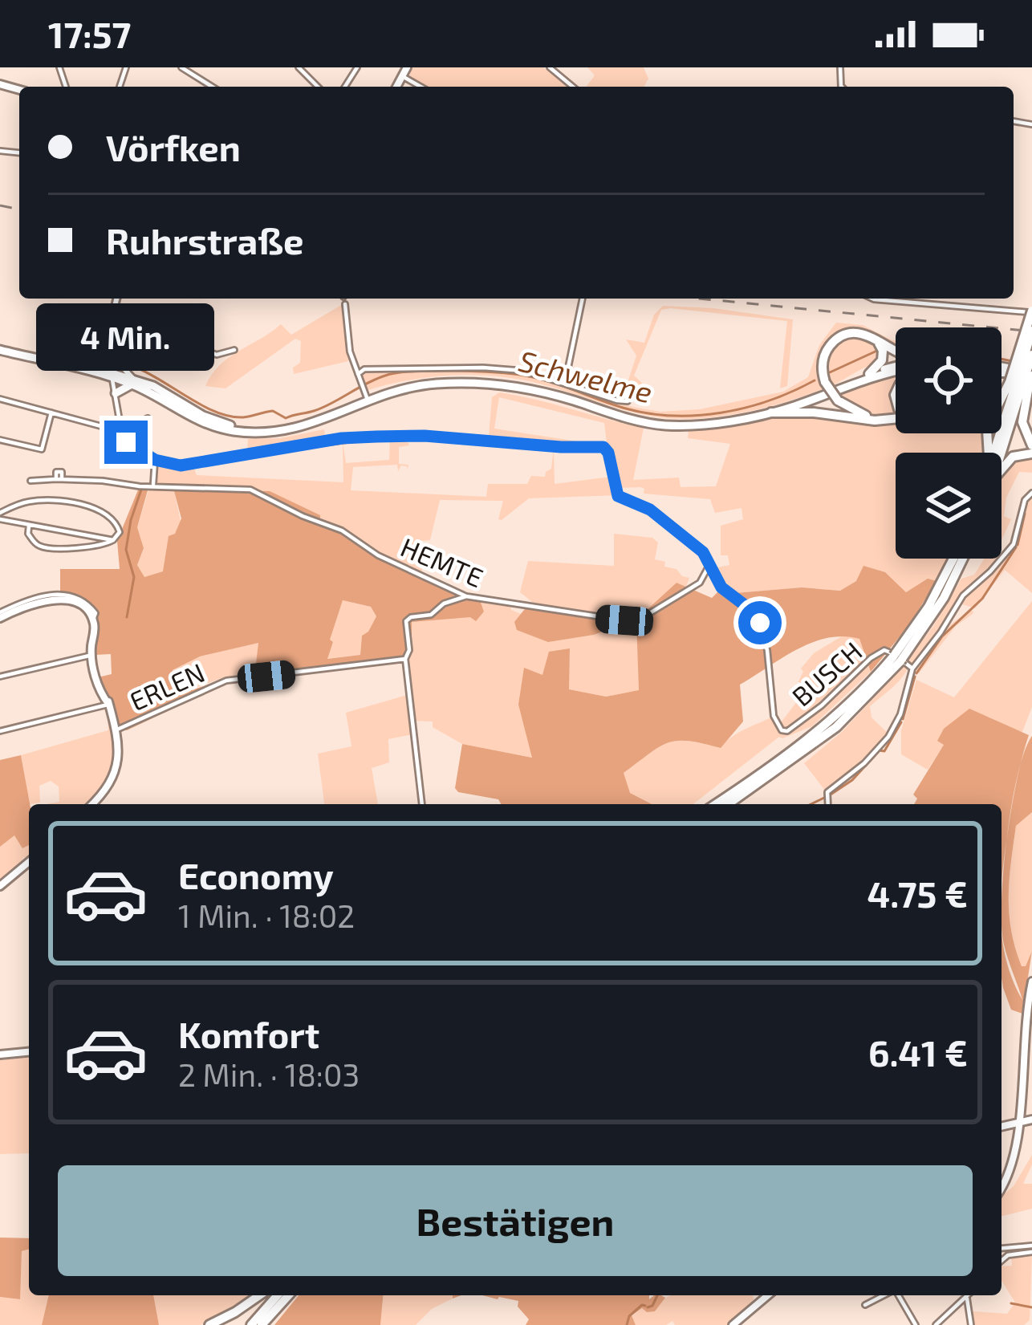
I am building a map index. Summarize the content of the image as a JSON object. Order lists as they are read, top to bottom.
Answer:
{
  "streets": {
    "street": ["HEMTE", "BUSCH", "ERLEN"]
  },
  "crossings": [
    ["HEMTE", "BUSCH"]
  ],
  "water": ["Schwelme"],
  "page": {
    "status": "17:57",
    "banner": ["Vörfken", "Ruhrstraße"],
    "bubble": "4 Min.",
    "list": [
      {
        "name": "Economy",
        "note": "1 Min. · 18:02",
        "value": "4.75 €"
      },
      {
        "name": "Komfort",
        "note": "2 Min. · 18:03",
        "value": "6.41 €"
      }
    ],
    "buttons": "Bestätigen"
  }
}
